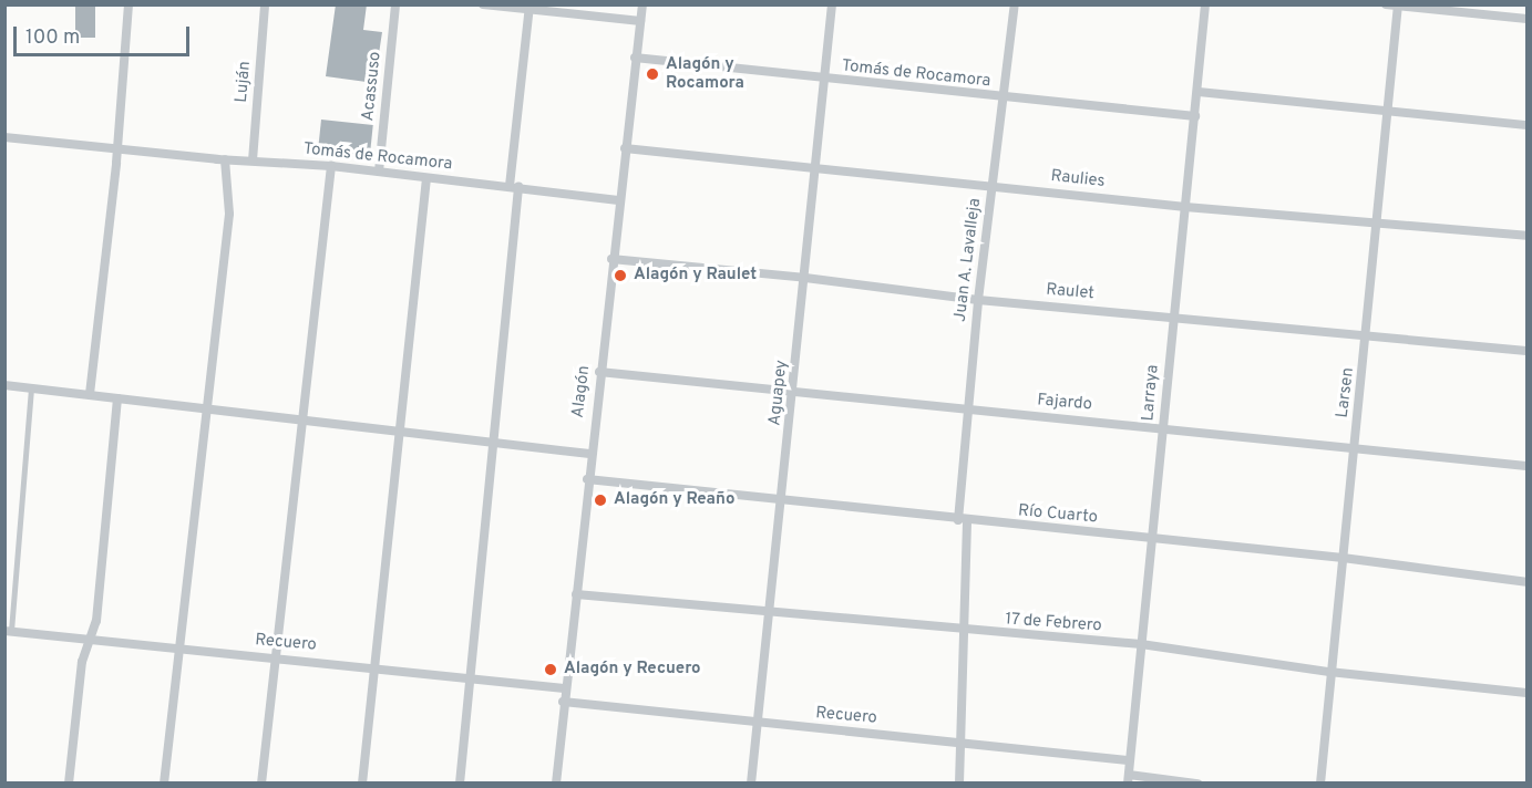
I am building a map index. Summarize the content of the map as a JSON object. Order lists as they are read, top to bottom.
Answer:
{
  "streets": {
    "street": [
      "Tomás de Rocamora",
      "Luján",
      "Acassuso",
      "Raulies",
      "Juan A. Lavalleja",
      "Raulet",
      "Alagón",
      "Aguapey",
      "Larraya",
      "Larsen",
      "Fajardo",
      "Río Cuarto",
      "17 de Febrero",
      "Recuero"
    ]
  },
  "crossings": [
    ["Tomás de Rocamora", "Luján"],
    ["Tomás de Rocamora", "Acassuso"],
    ["Tomás de Rocamora", "Juan A. Lavalleja"],
    ["Tomás de Rocamora", "Alagón"],
    ["Tomás de Rocamora", "Aguapey"],
    ["Tomás de Rocamora", "Larraya"],
    ["Raulies", "Juan A. Lavalleja"],
    ["Raulies", "Alagón"],
    ["Raulies", "Aguapey"],
    ["Raulies", "Larraya"],
    ["Raulies", "Larsen"],
    ["Juan A. Lavalleja", "Raulet"],
    ["Juan A. Lavalleja", "Fajardo"],
    ["Juan A. Lavalleja", "Río Cuarto"],
    ["Juan A. Lavalleja", "17 de Febrero"],
    ["Juan A. Lavalleja", "Recuero"],
    ["Raulet", "Alagón"],
    ["Raulet", "Aguapey"],
    ["Raulet", "Larraya"],
    ["Raulet", "Larsen"],
    ["Alagón", "Fajardo"],
    ["Alagón", "Río Cuarto"],
    ["Alagón", "17 de Febrero"],
    ["Alagón", "Recuero"],
    ["Aguapey", "Fajardo"],
    ["Aguapey", "Río Cuarto"],
    ["Aguapey", "17 de Febrero"],
    ["Aguapey", "Recuero"],
    ["Larraya", "Fajardo"],
    ["Larraya", "Río Cuarto"],
    ["Larraya", "17 de Febrero"],
    ["Larraya", "Recuero"],
    ["Larsen", "Fajardo"],
    ["Larsen", "Río Cuarto"],
    ["Larsen", "17 de Febrero"]
  ],
  "places": [
    "Alagón y Rocamora",
    "Alagón y Raulet",
    "Alagón y Reaño",
    "Alagón y Recuero"
  ],
  "scale_bar": "100 m"
}
